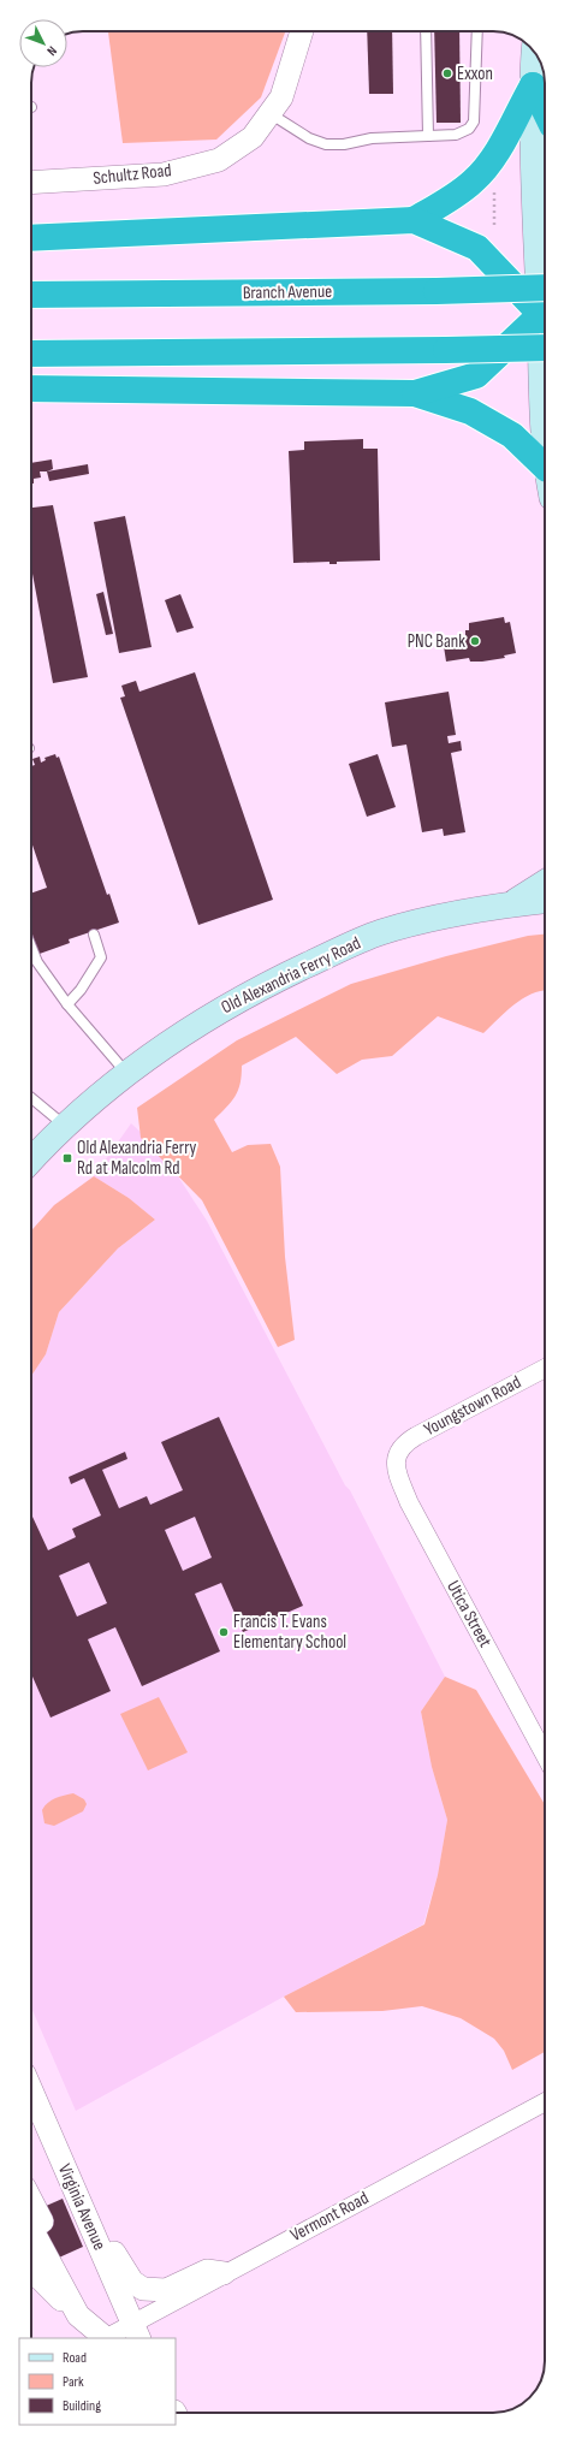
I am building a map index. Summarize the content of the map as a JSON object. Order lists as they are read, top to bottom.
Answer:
{
  "streets": {
    "highway": ["Branch Avenue"],
    "main road": ["Old Alexandria Ferry Road"],
    "street": [
      "Schultz Road",
      "Youngstown Road",
      "Utica Street",
      "Virginia Avenue",
      "Vermont Road"
    ]
  },
  "crossings": [
    ["Youngstown Road", "Utica Street"],
    ["Virginia Avenue", "Vermont Road"]
  ],
  "places": {
    "other": ["Exxon", "PNC Bank", "Francis T. Evans Elementary School"],
    "transit": ["Old Alexandria Ferry Rd at Malcolm Rd"]
  },
  "legend": ["Road", "Park", "Building"],
  "north": "bottom right"
}
